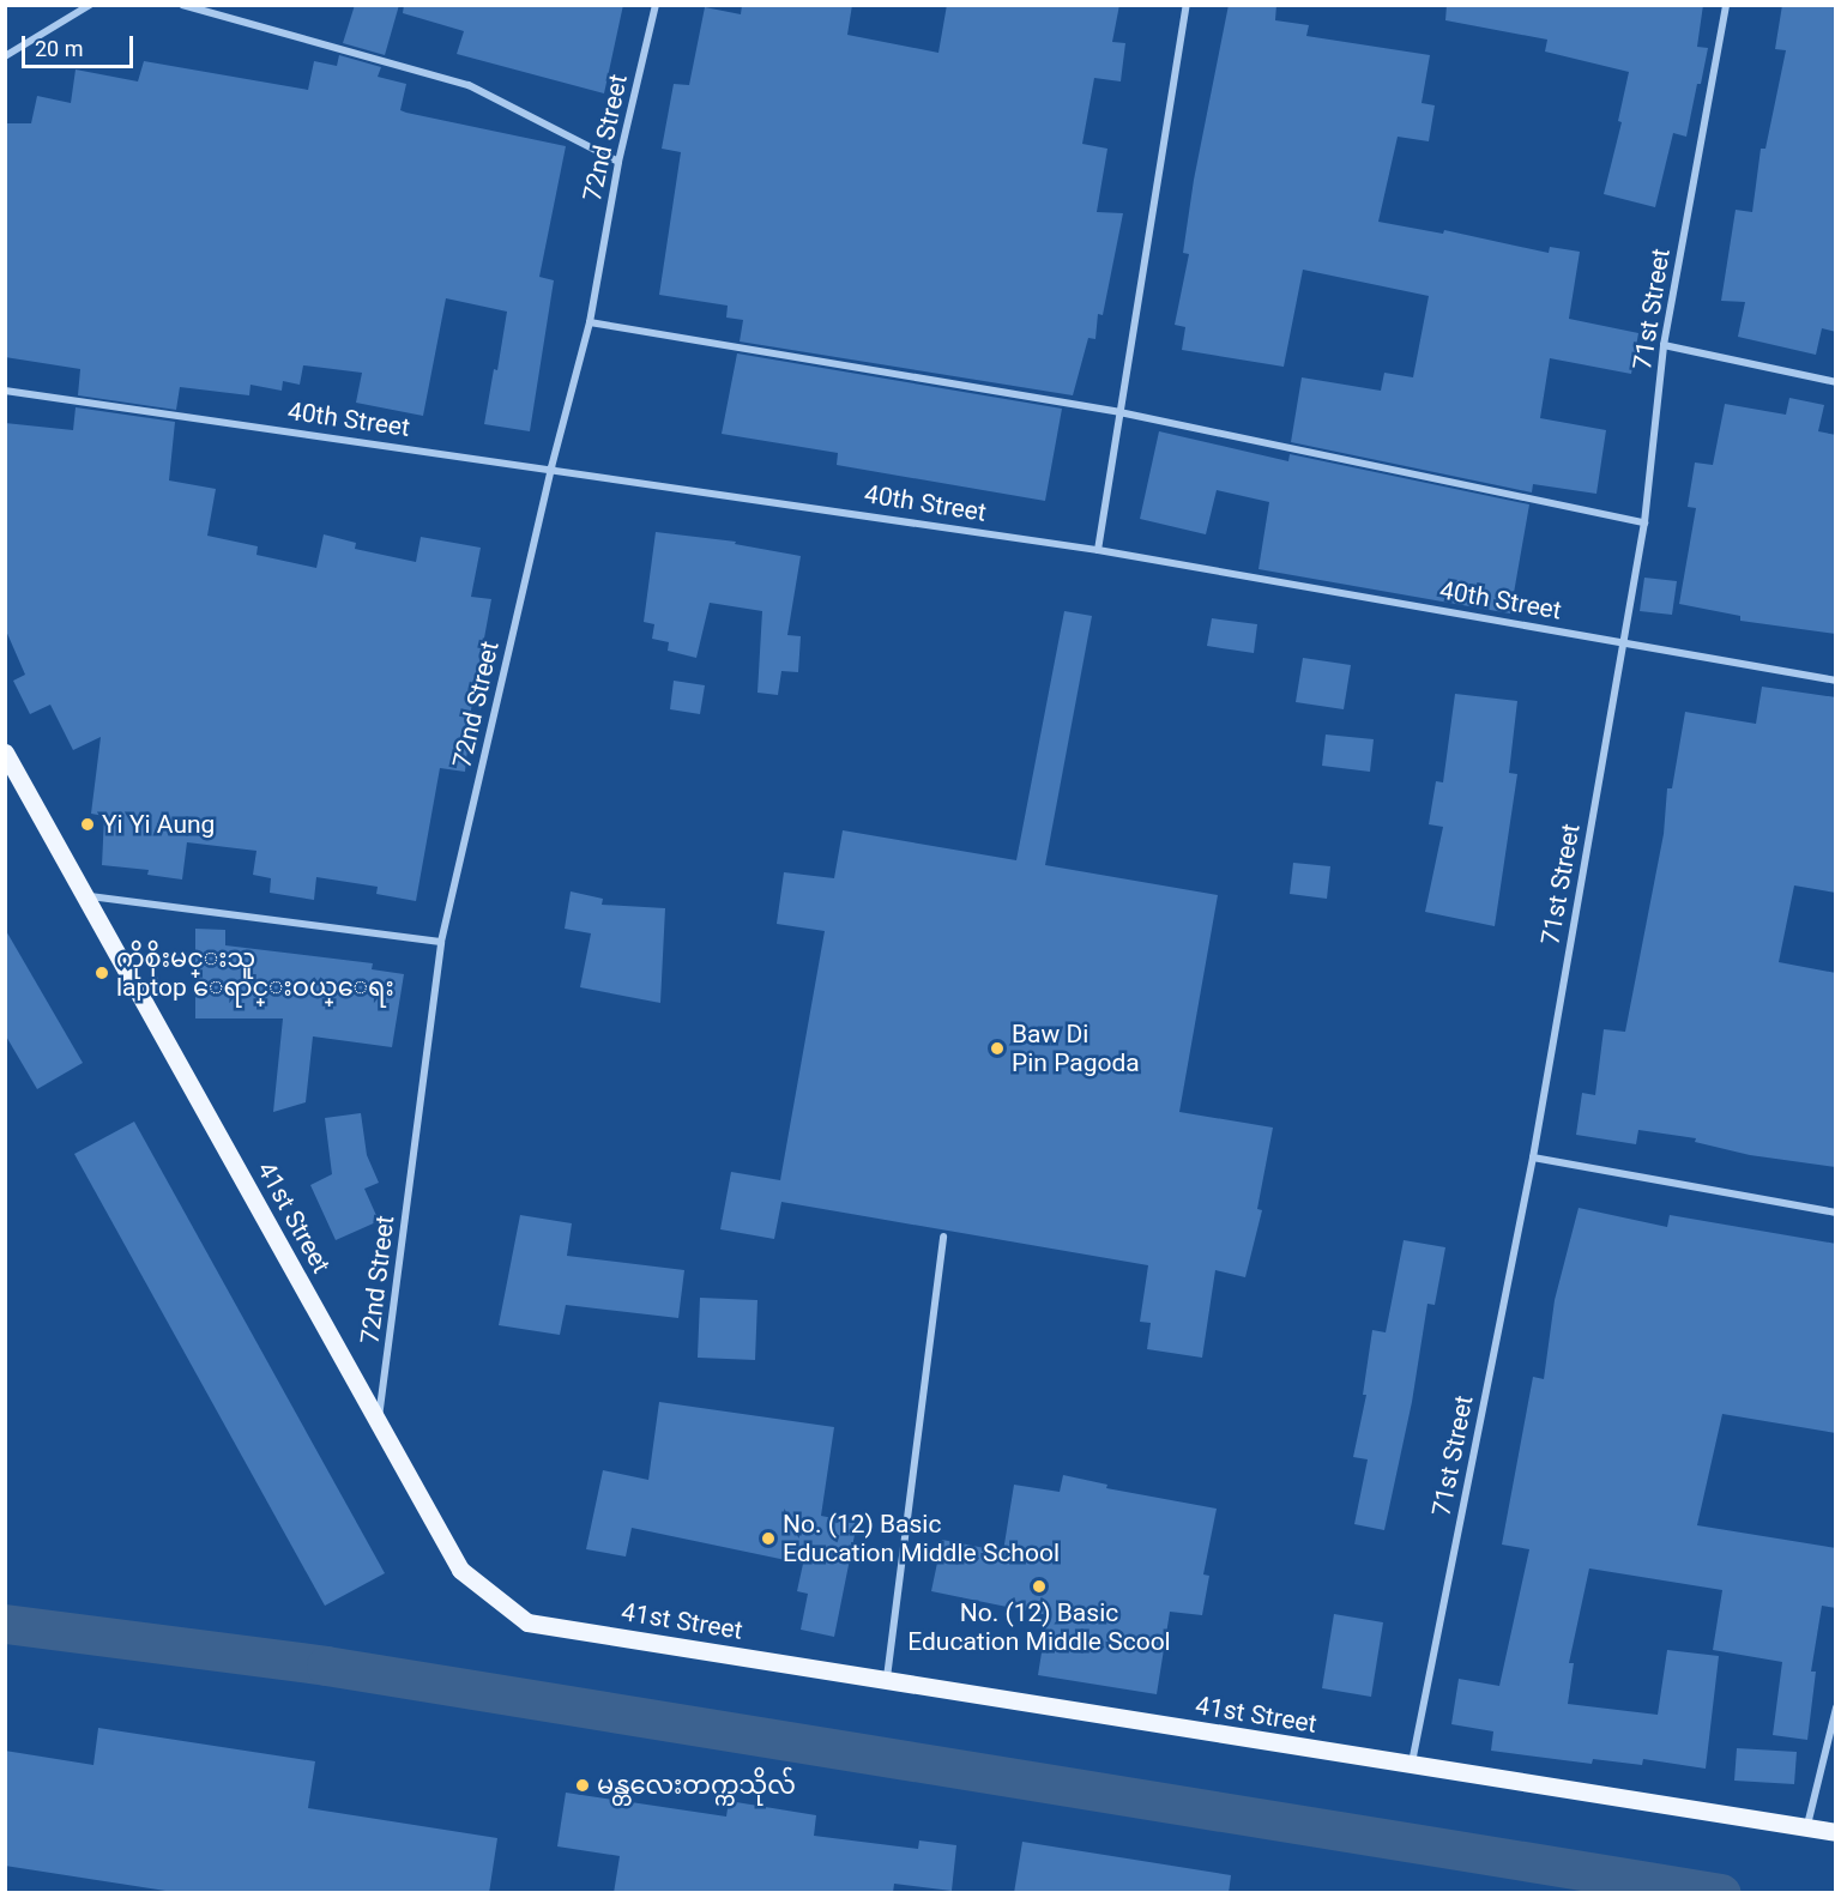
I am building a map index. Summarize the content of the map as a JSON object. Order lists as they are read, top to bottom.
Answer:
{
  "streets": {
    "main road": ["41st Street"],
    "street": ["72nd Street", "71st Street", "40th Street"]
  },
  "crossings": [
    ["72nd Street", "40th Street"],
    ["72nd Street", "41st Street"],
    ["71st Street", "40th Street"],
    ["71st Street", "41st Street"]
  ],
  "places": [
    "Yi Yi Aung",
    "ကိုစိုးမင္းသူ laptop ေရာင္းဝယ္ေရး",
    "Baw Di Pin Pagoda",
    "No. (12) Basic Education Middle School",
    "No. (12) Basic Education Middle Scool",
    "မန္တလေးတက္ကသိုလ်"
  ],
  "scale_bar": "20 m"
}
